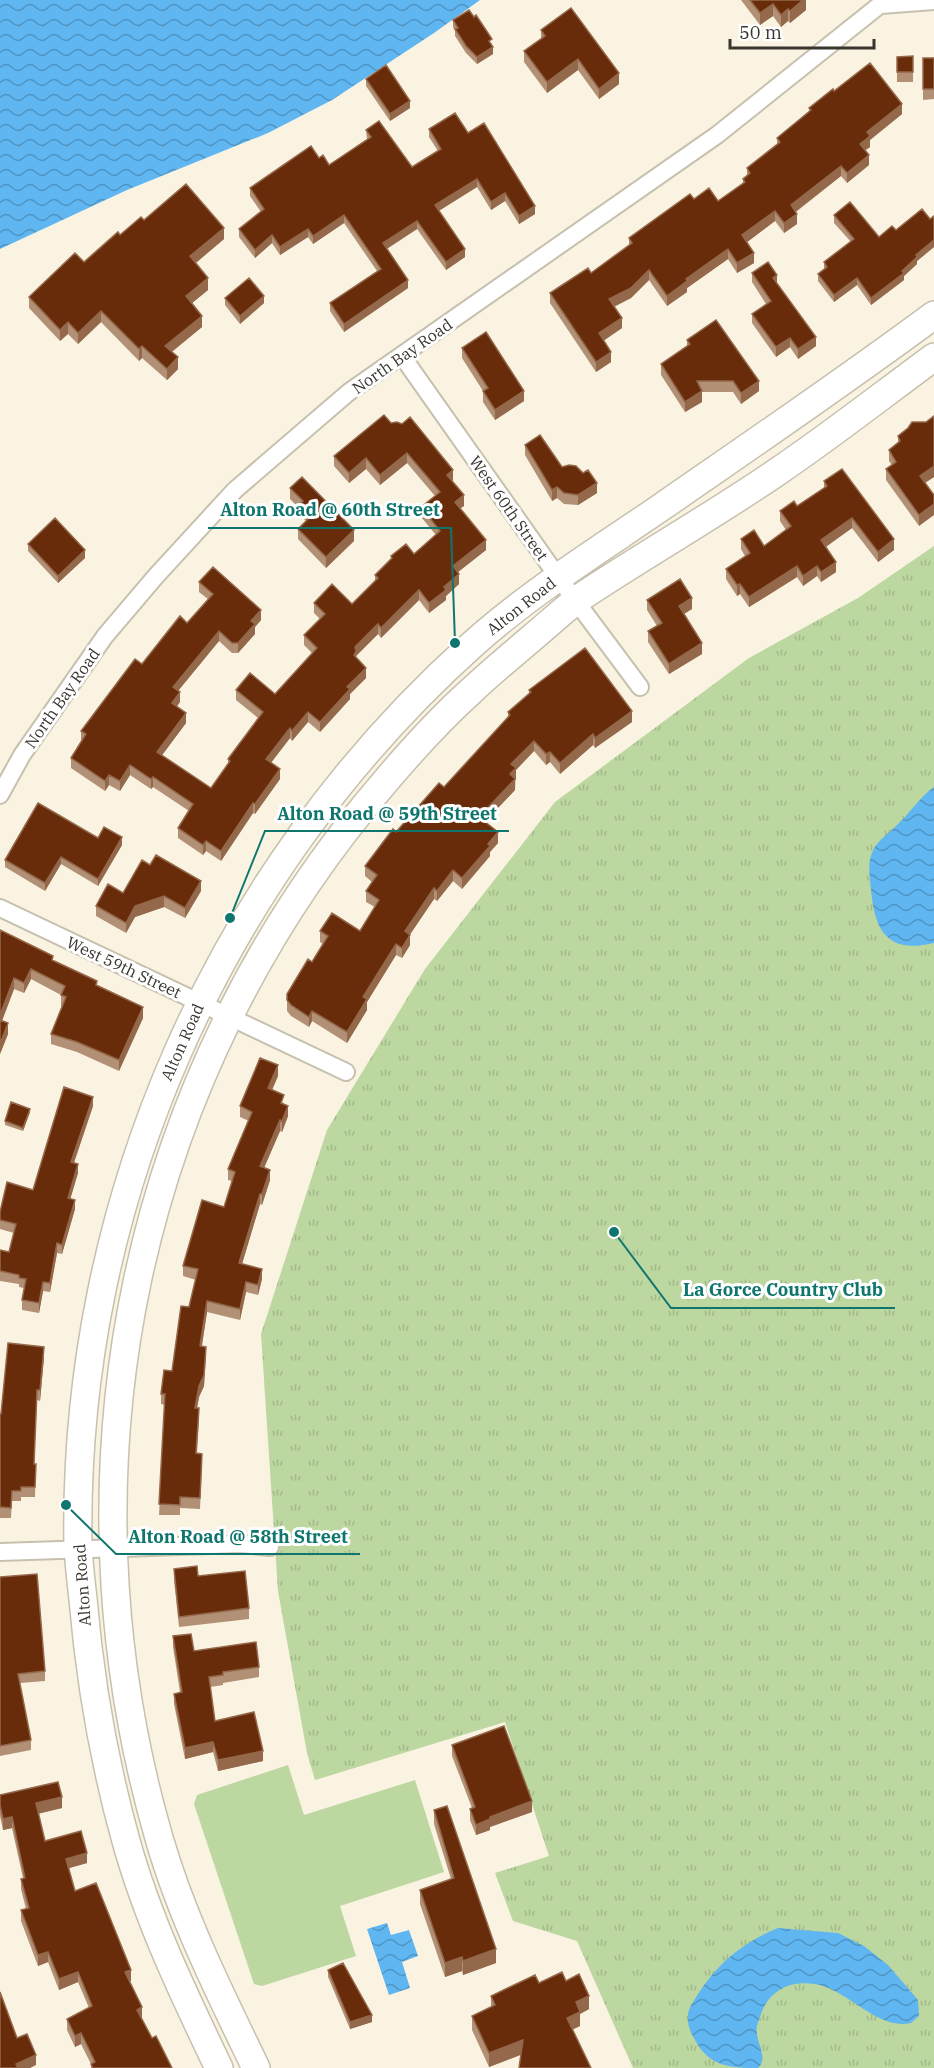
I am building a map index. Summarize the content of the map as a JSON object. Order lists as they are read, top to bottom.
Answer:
{
  "streets": {
    "main road": ["Alton Road"],
    "street": ["North Bay Road", "West 60th Street", "West 59th Street"]
  },
  "crossings": [
    ["North Bay Road", "West 60th Street"],
    ["West 60th Street", "Alton Road"],
    ["Alton Road", "West 59th Street"]
  ],
  "places": [
    "Alton Road @ 60th Street",
    "Alton Road @ 59th Street",
    "La Gorce Country Club",
    "Alton Road @ 58th Street"
  ],
  "scale_bar": "50 m"
}
